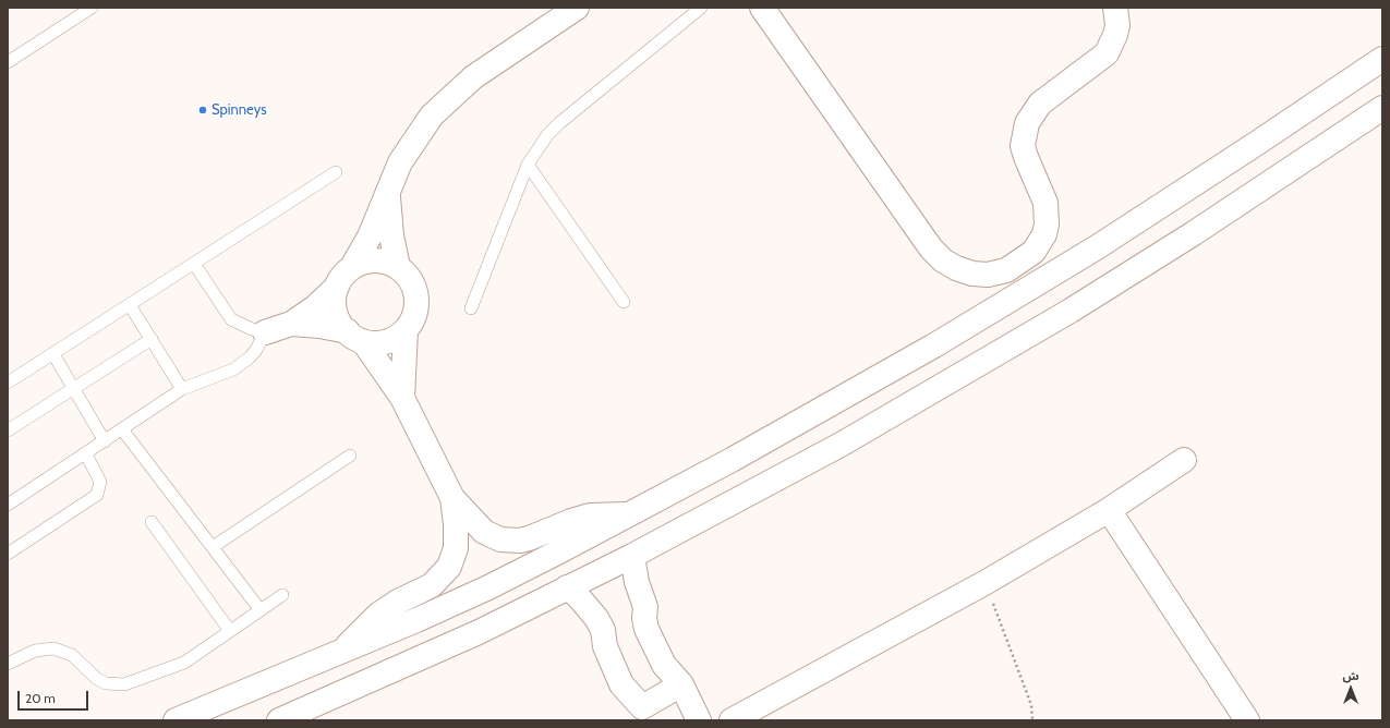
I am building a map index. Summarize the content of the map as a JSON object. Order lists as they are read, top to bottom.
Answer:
{
  "places": ["Spinneys"],
  "scale_bar": "20 m",
  "north": "top"
}
